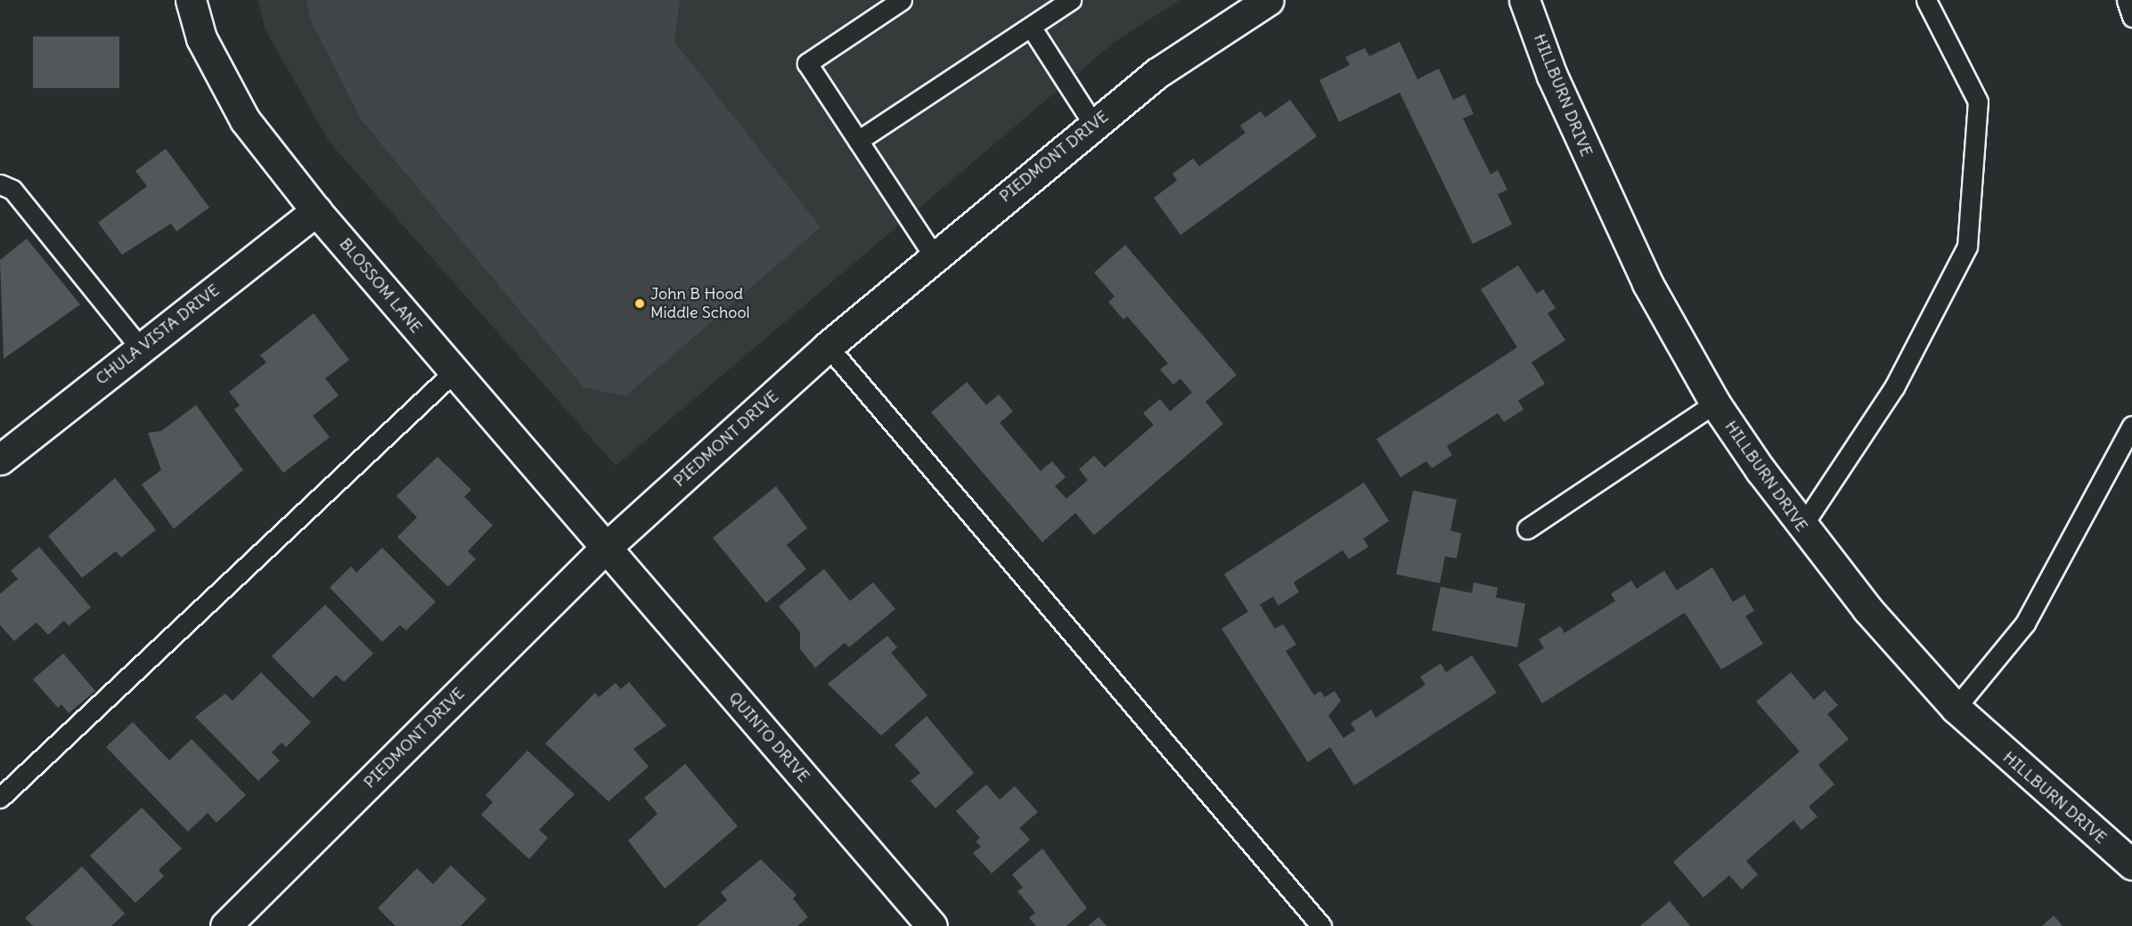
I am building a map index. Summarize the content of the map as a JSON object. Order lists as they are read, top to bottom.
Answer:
{
  "streets": {
    "street": [
      "HILLBURN DRIVE",
      "PIEDMONT DRIVE",
      "BLOSSOM LANE",
      "CHULA VISTA DRIVE",
      "QUINTO DRIVE"
    ]
  },
  "crossings": [
    ["PIEDMONT DRIVE", "BLOSSOM LANE"],
    ["PIEDMONT DRIVE", "QUINTO DRIVE"],
    ["BLOSSOM LANE", "CHULA VISTA DRIVE"],
    ["BLOSSOM LANE", "QUINTO DRIVE"]
  ],
  "places": ["John B Hood Middle School"]
}
